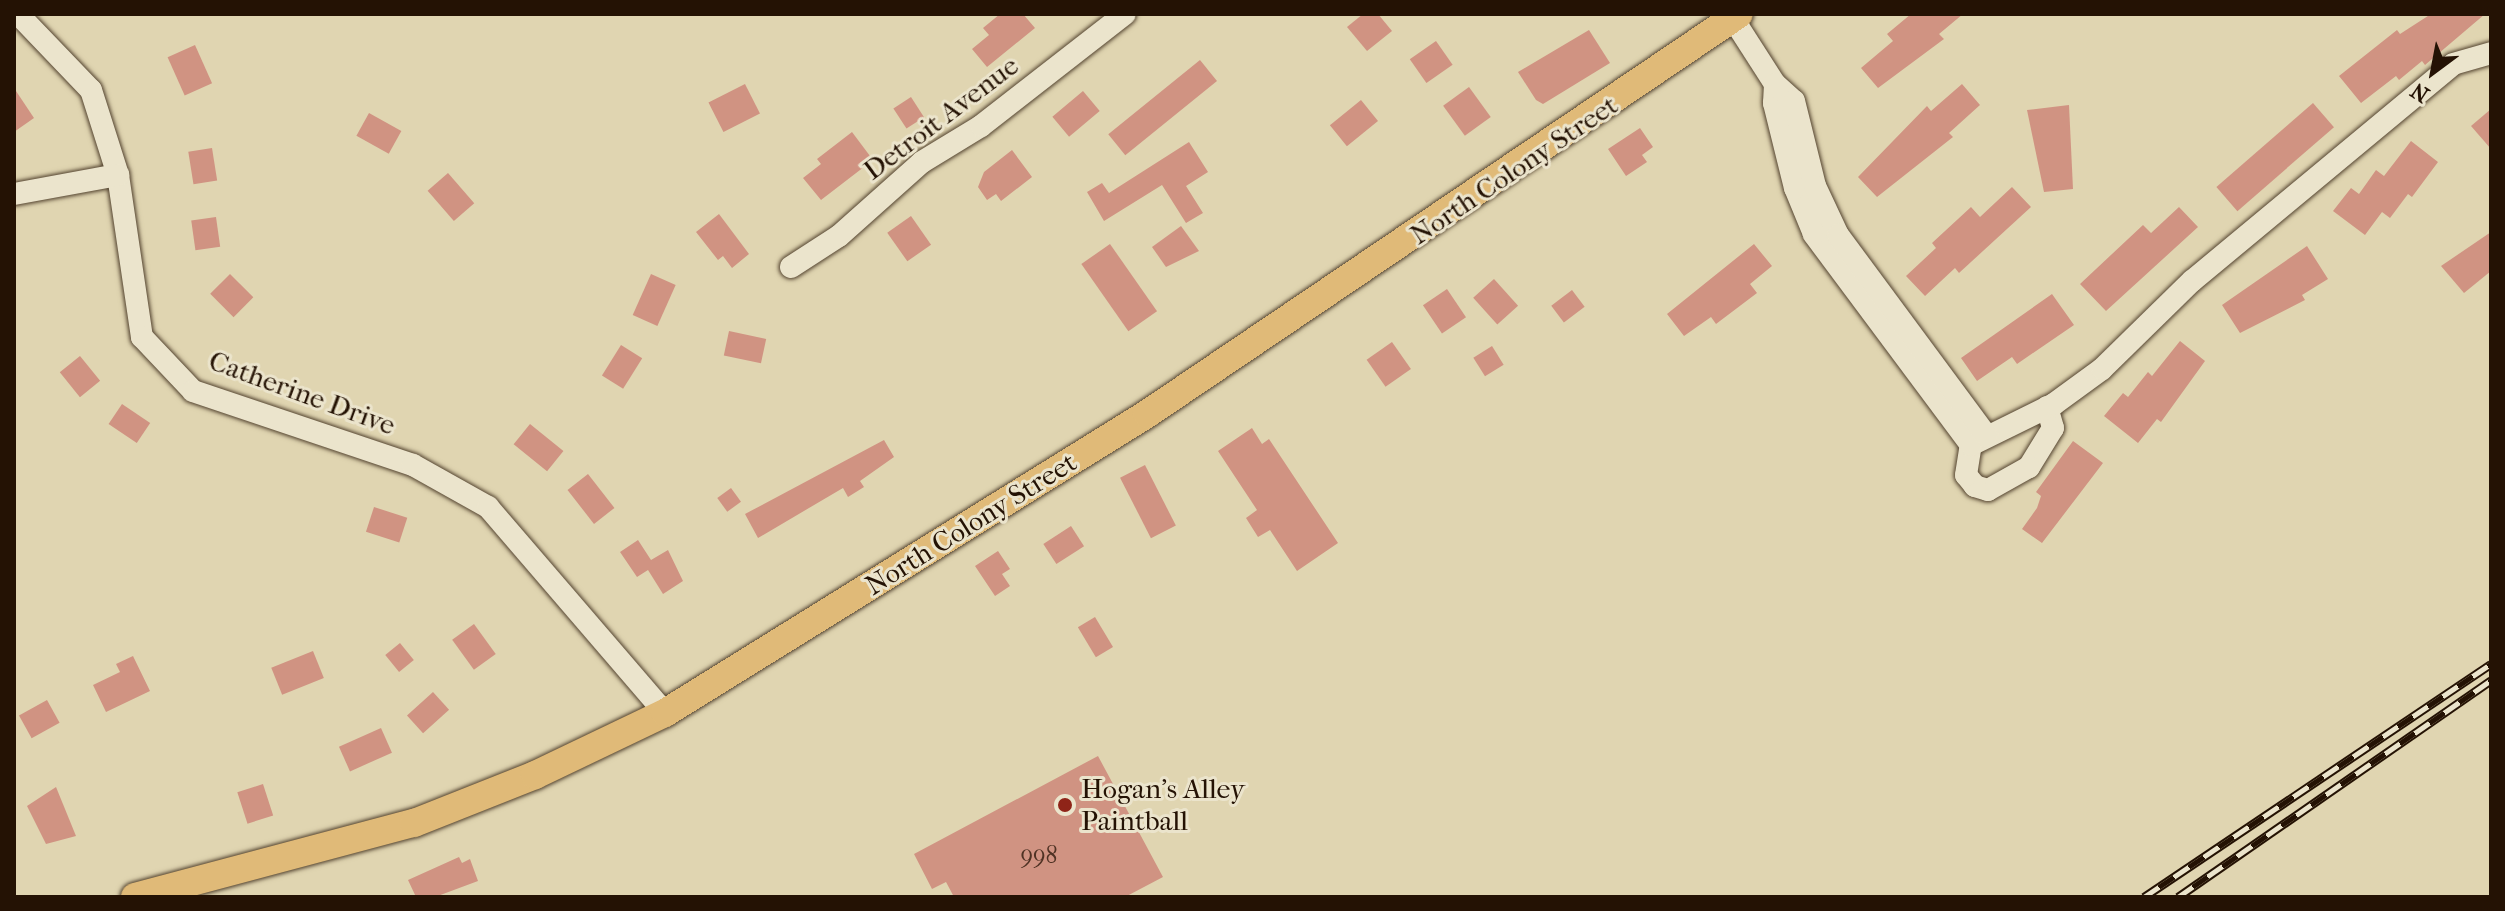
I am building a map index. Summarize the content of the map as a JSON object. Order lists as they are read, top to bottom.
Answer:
{
  "streets": {
    "main road": ["North Colony Street"],
    "street": ["Detroit Avenue", "Catherine Drive"]
  },
  "crossings": [
    ["North Colony Street", "Catherine Drive"]
  ],
  "places": ["Hogan's Alley Paintball"],
  "house_numbers": ["998"],
  "north": "bottom left"
}
